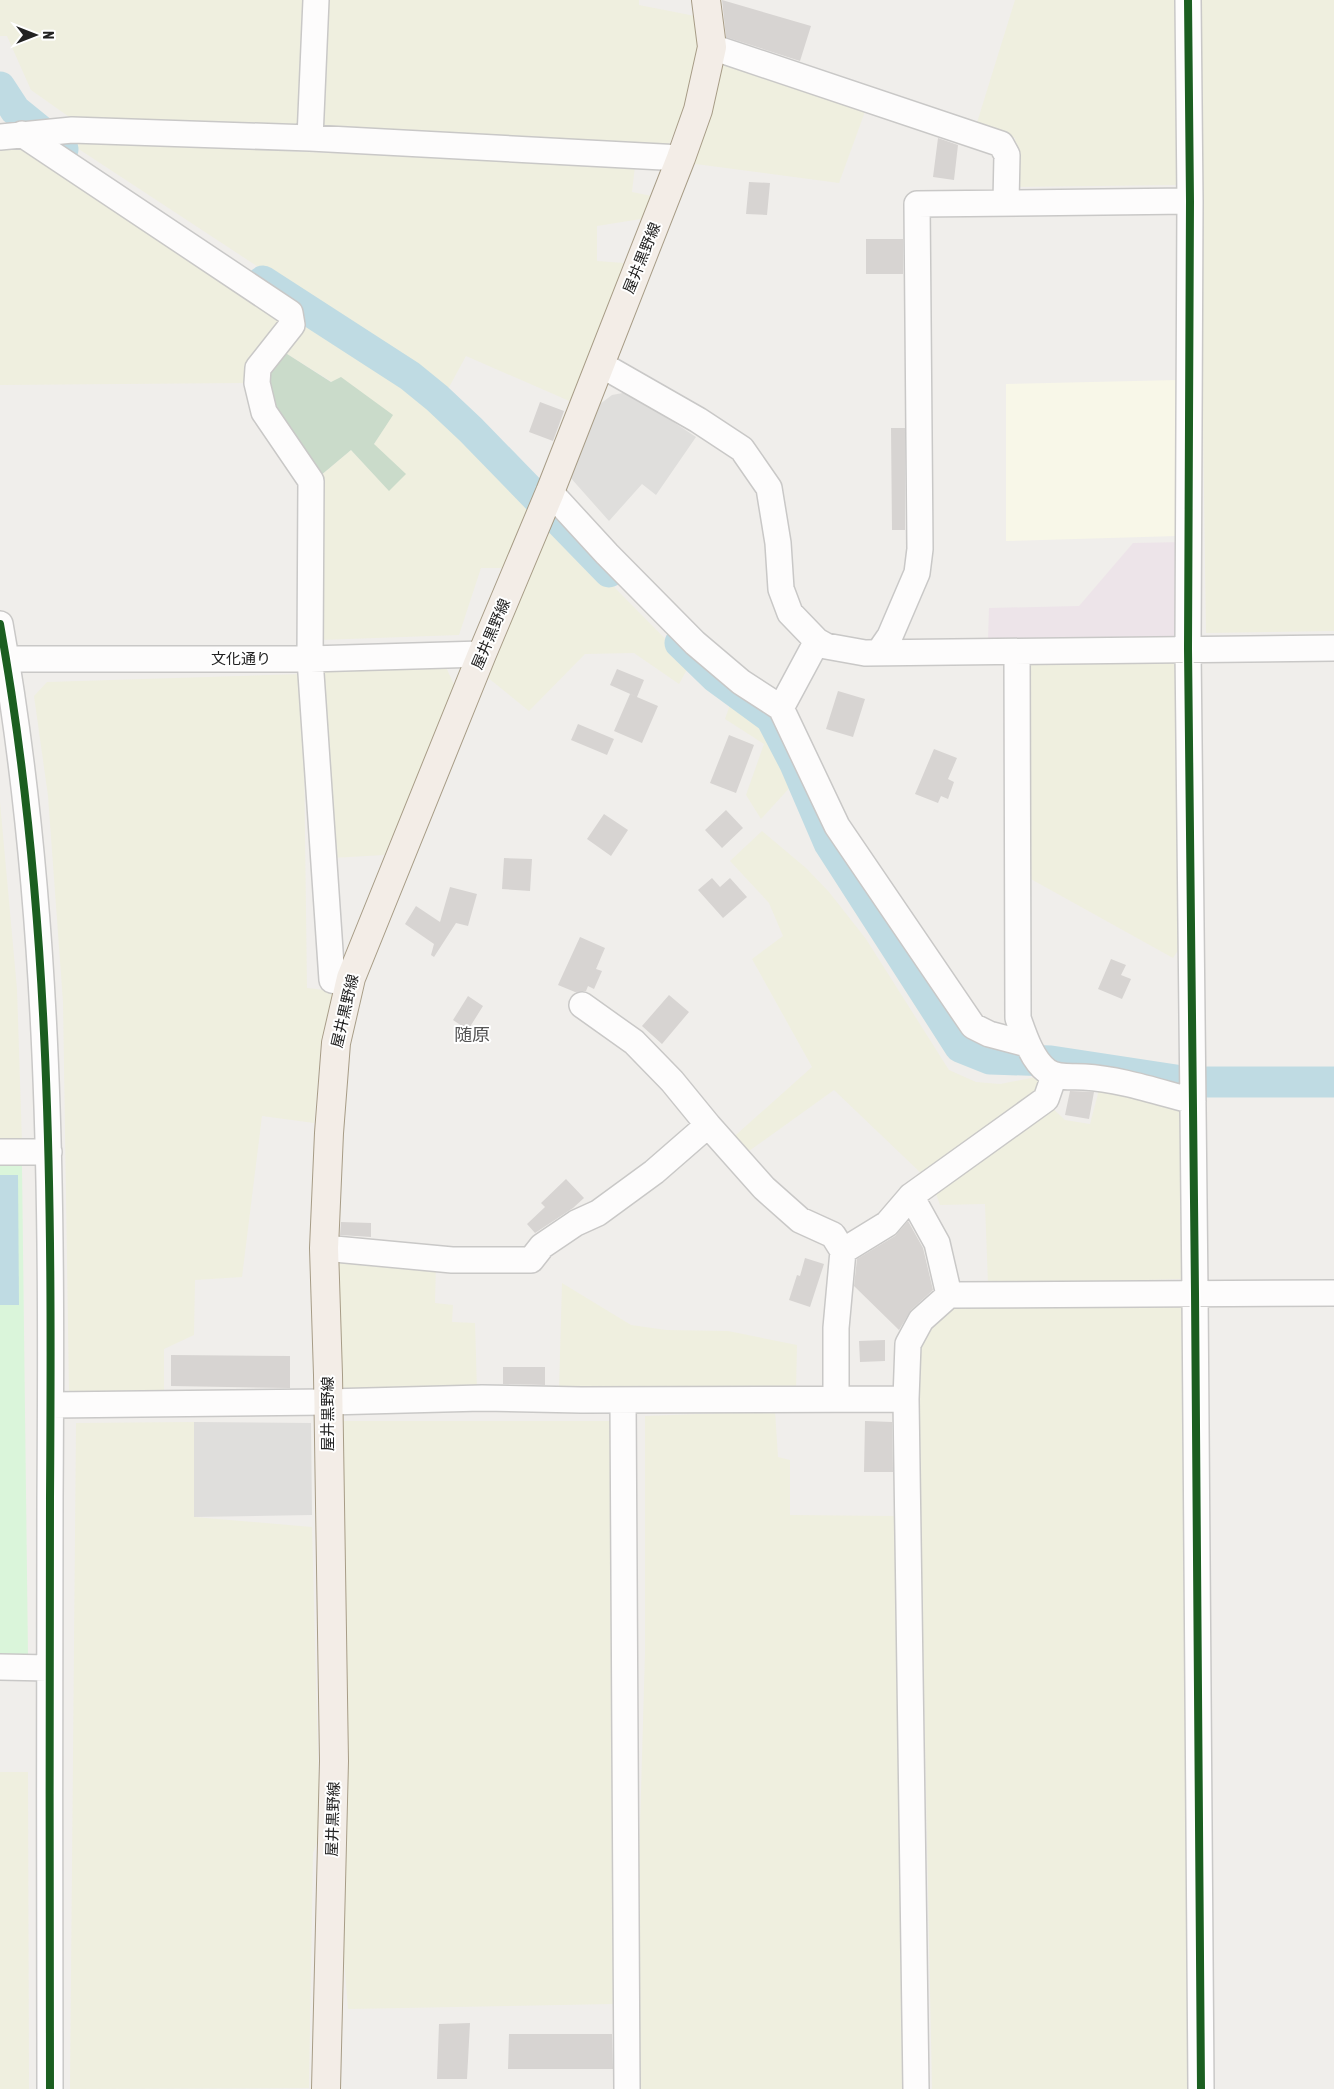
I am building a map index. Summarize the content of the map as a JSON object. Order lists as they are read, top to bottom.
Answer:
{
  "streets": {
    "main road": ["屋井黒野線"],
    "street": ["文化通り"]
  },
  "crossings": [
    ["屋井黒野線", "文化通り"]
  ],
  "districts": ["随原"],
  "north": "right"
}
